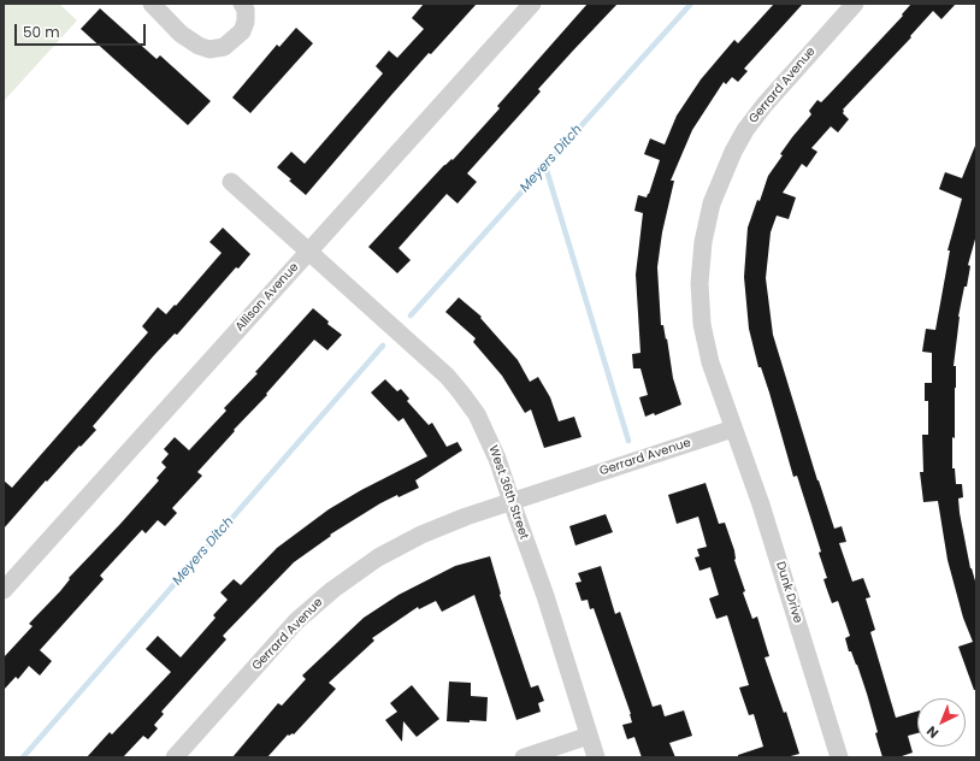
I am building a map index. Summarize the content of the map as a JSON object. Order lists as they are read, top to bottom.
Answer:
{
  "streets": {
    "street": [
      "Gerrard Avenue",
      "Allison Avenue",
      "West 36th Street",
      "Dunk Drive"
    ]
  },
  "crossings": [
    ["Gerrard Avenue", "West 36th Street"],
    ["Gerrard Avenue", "Dunk Drive"],
    ["Allison Avenue", "West 36th Street"]
  ],
  "water": ["Meyers Ditch"],
  "scale_bar": "50 m",
  "north": "bottom left"
}
